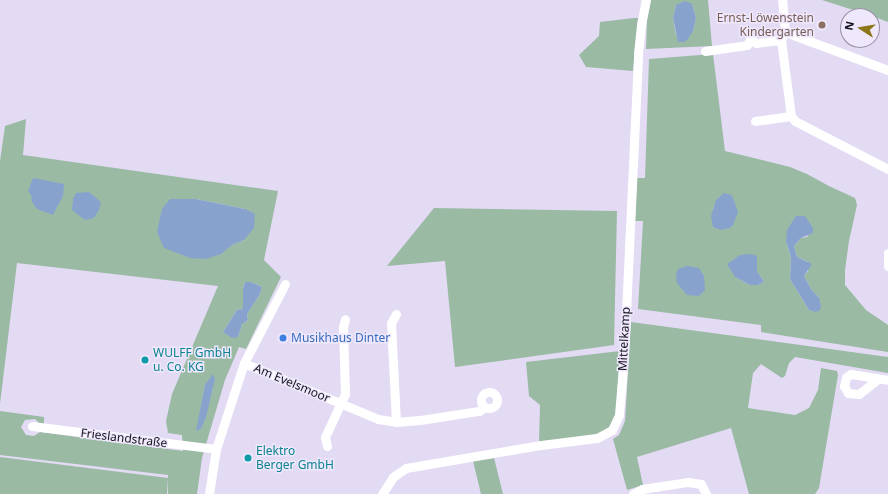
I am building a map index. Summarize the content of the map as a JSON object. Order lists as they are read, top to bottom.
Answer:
{
  "streets": {
    "street": ["Mittelkamp", "Am Evelsmoor", "Frieslandstraße"]
  },
  "places": [
    "Ernst-Löwenstein Kindergarten",
    "Musikhaus Dinter",
    "WULFF GmbH u. Co. KG",
    "Elektro Berger GmbH"
  ],
  "north": "left"
}
